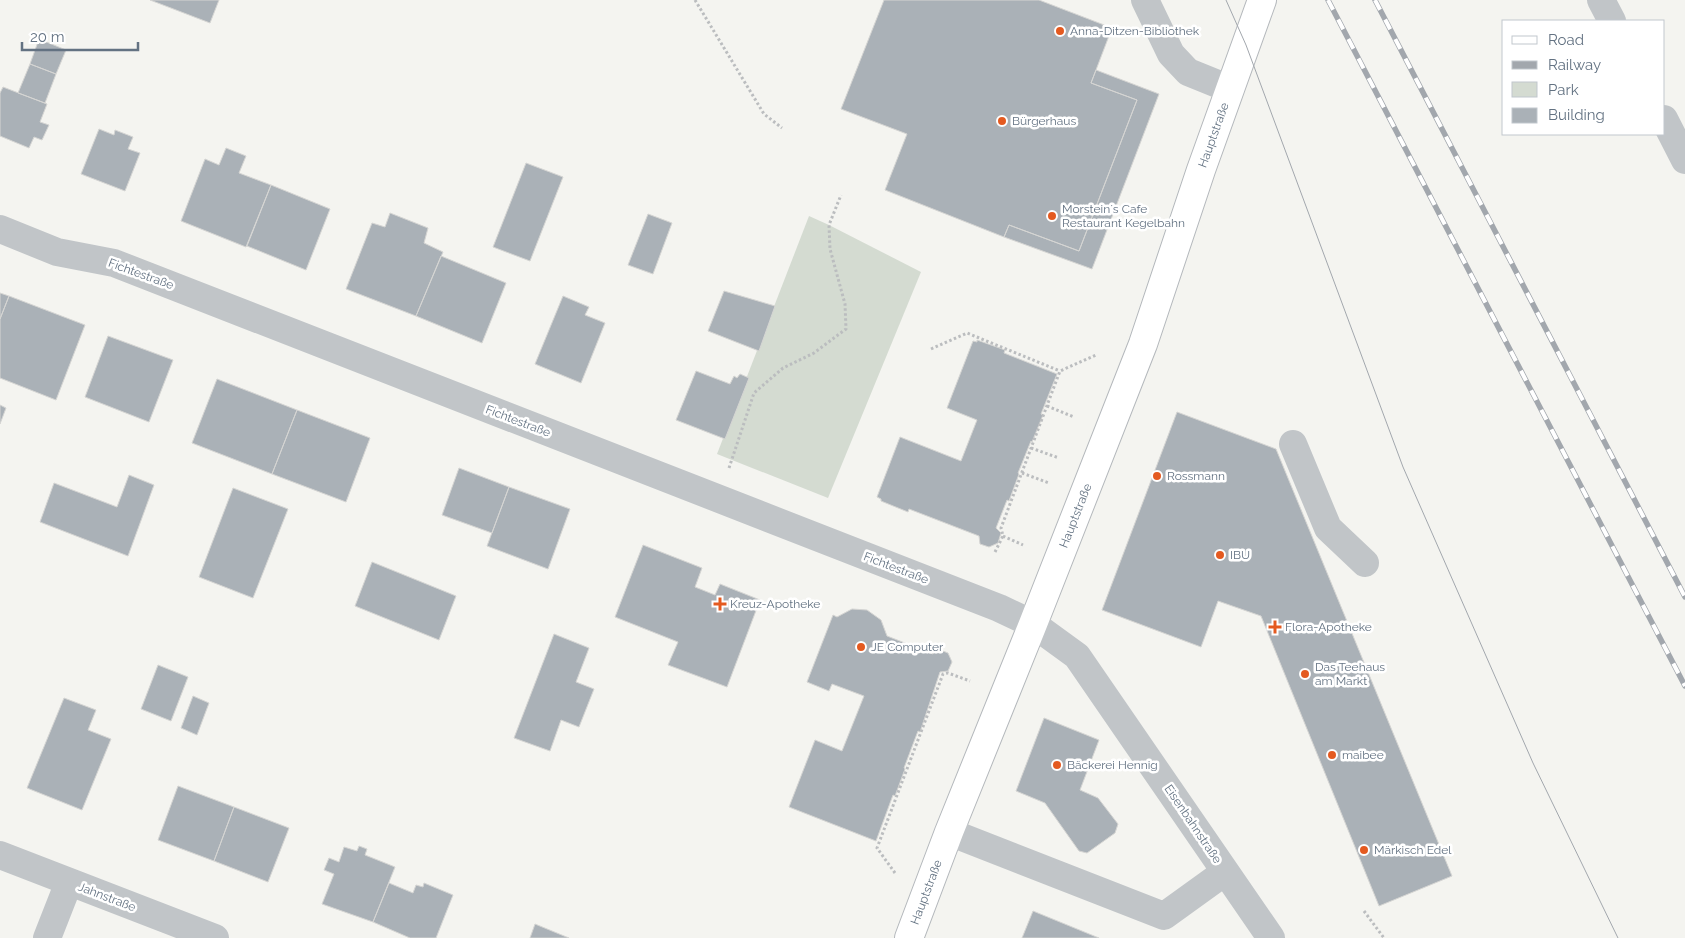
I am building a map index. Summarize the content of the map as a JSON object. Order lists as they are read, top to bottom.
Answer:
{
  "streets": {
    "main road": ["Hauptstraße"],
    "street": ["Fichtestraße", "Eisenbahnstraße", "Jahnstraße"]
  },
  "crossings": [
    ["Hauptstraße", "Fichtestraße"],
    ["Hauptstraße", "Eisenbahnstraße"],
    ["Fichtestraße", "Eisenbahnstraße"]
  ],
  "places": {
    "other": [
      "Anna-Ditzen-Bibliothek",
      "Bürgerhaus",
      "Morstein´s Cafe Restaurant Kegelbahn",
      "Rossmann",
      "IBU",
      "JE Computer",
      "Das Teehaus am Markt",
      "maibee",
      "Bäckerei Hennig",
      "Märkisch Edel"
    ],
    "health": ["Kreuz-Apotheke", "Flora-Apotheke"]
  },
  "legend": [
    "Road",
    "Railway",
    "Park",
    "Building"
  ],
  "scale_bar": "20 m"
}
